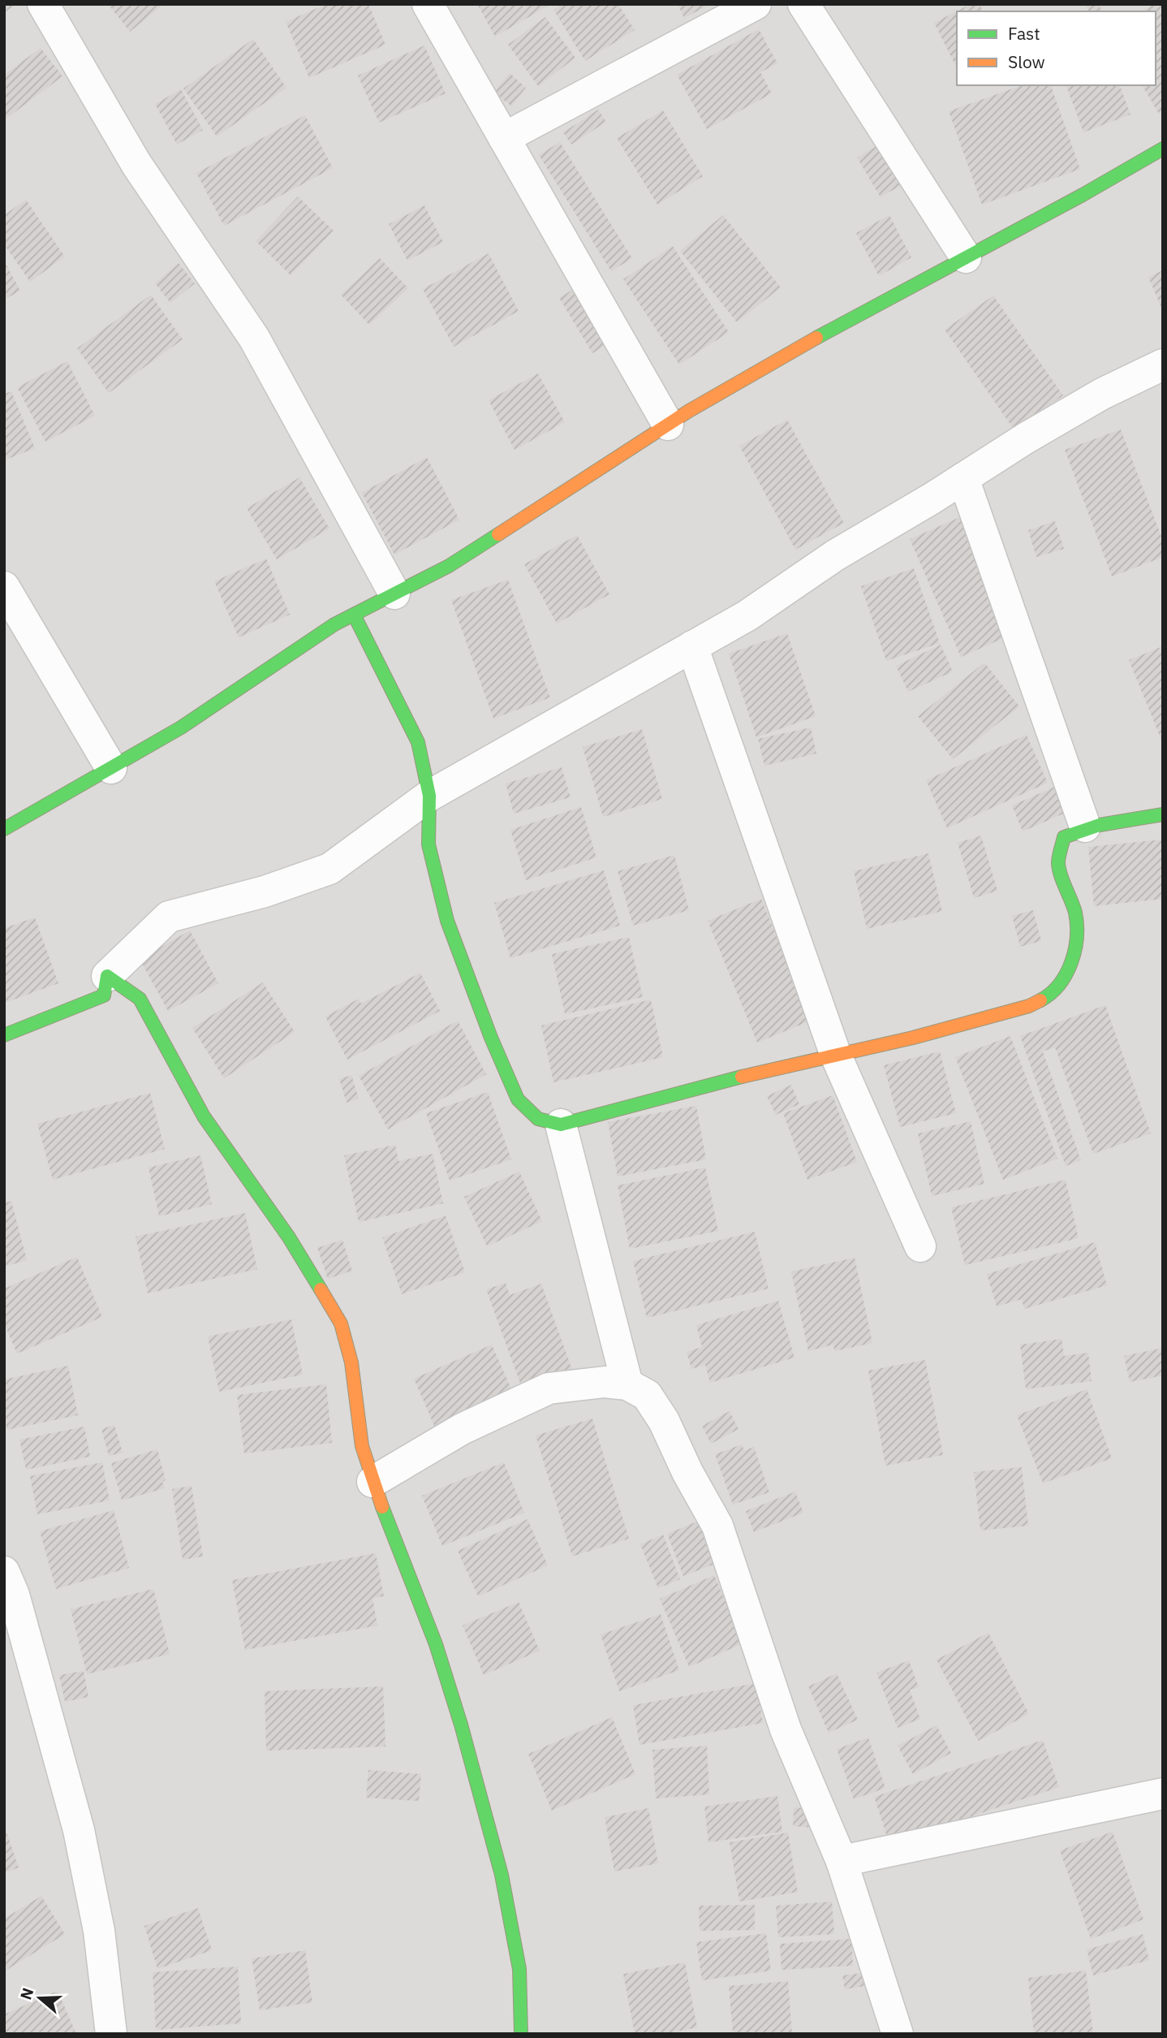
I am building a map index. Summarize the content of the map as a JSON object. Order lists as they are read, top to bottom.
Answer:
{
  "legend": ["Fast", "Slow"],
  "north": "left"
}
